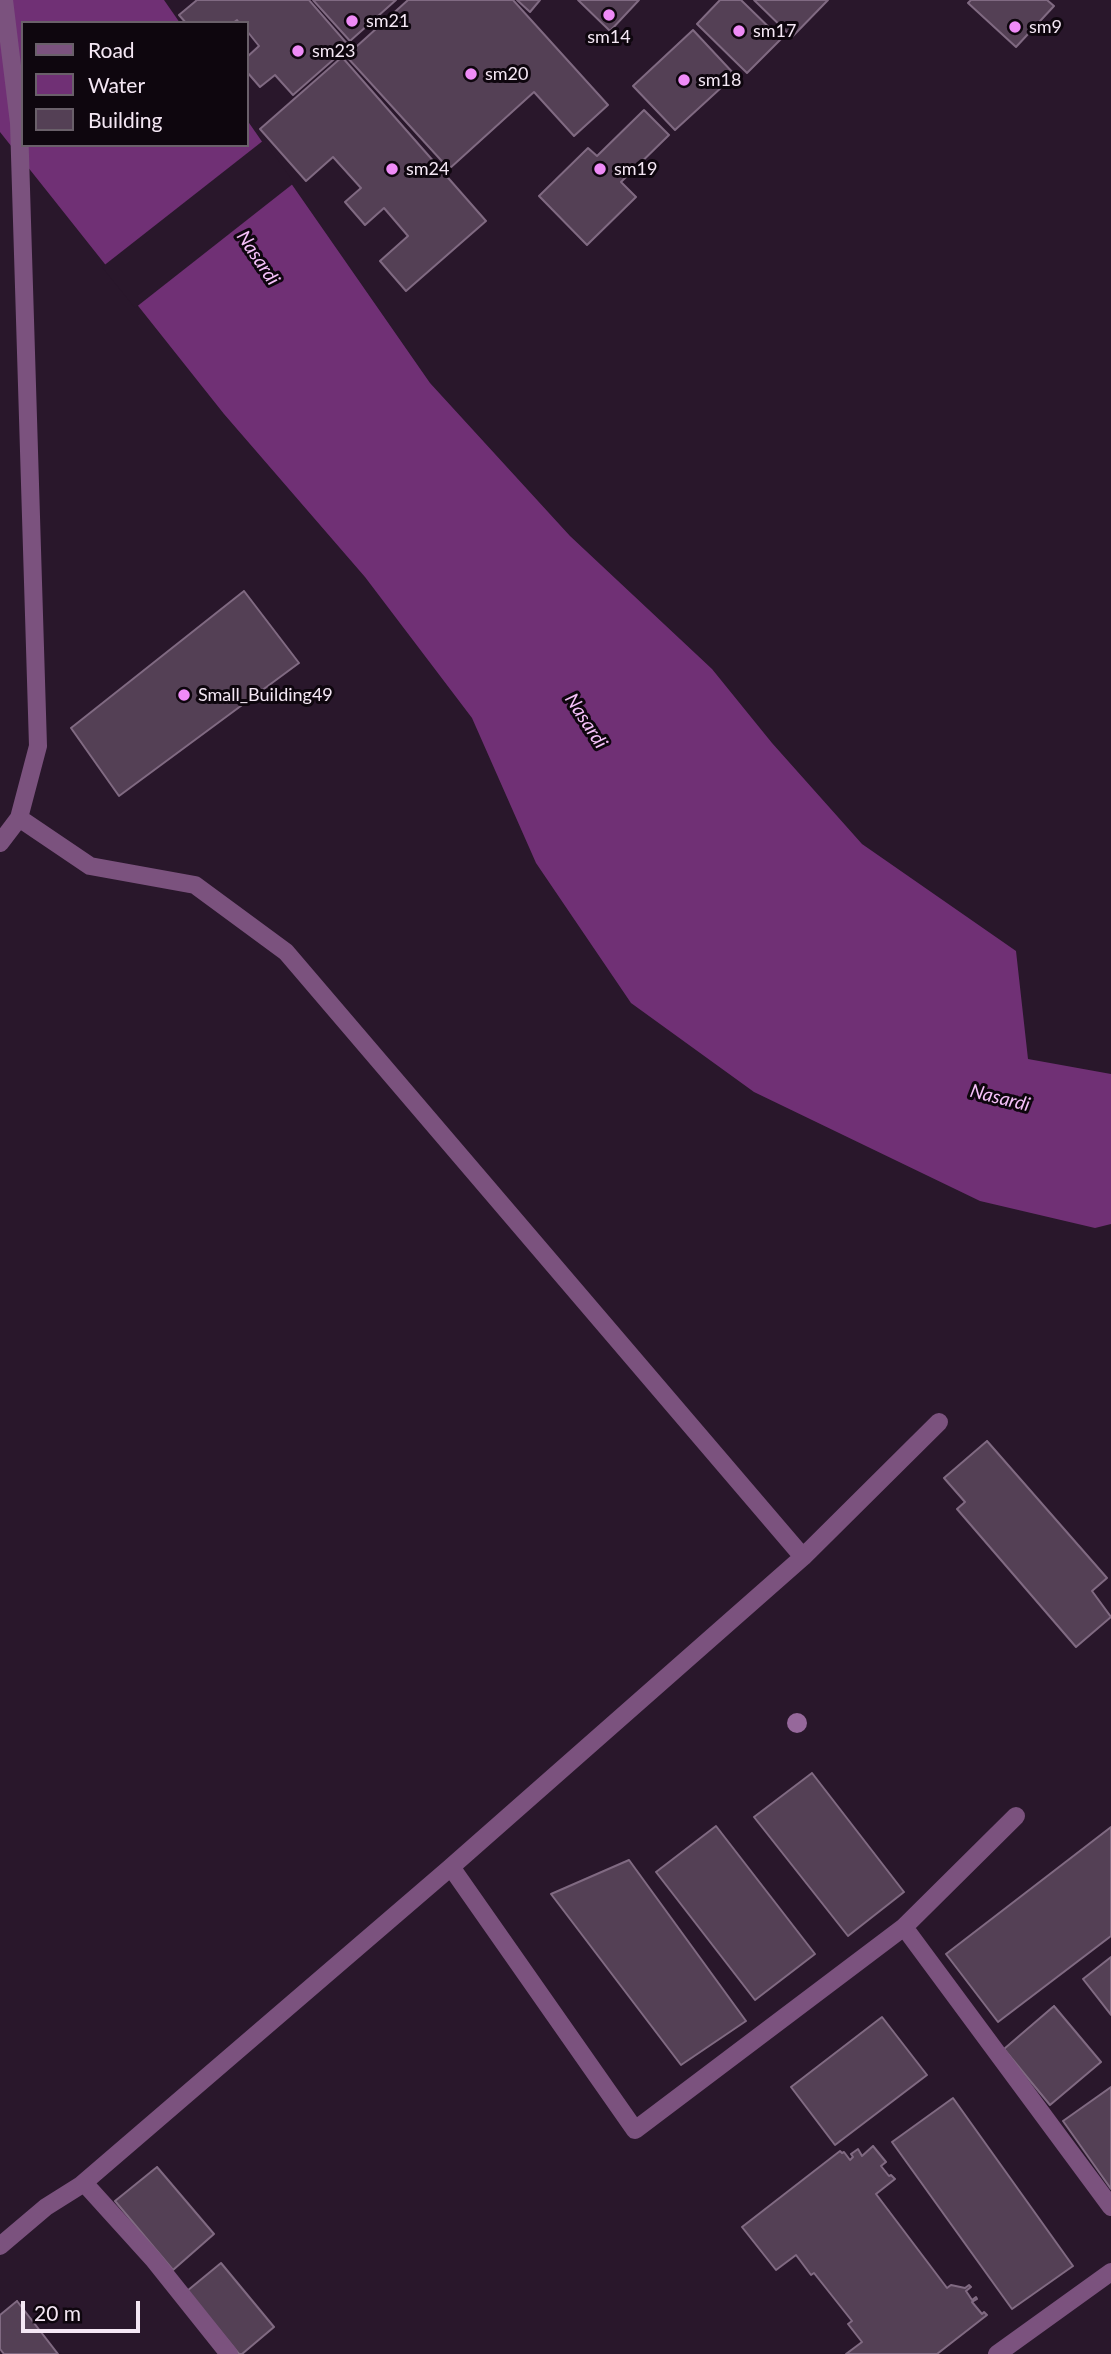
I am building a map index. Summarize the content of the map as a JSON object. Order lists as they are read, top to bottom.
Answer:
{
  "water": ["Nasardi"],
  "places": [
    "sm14",
    "sm21",
    "sm9",
    "sm17",
    "sm23",
    "sm20",
    "sm18",
    "sm24",
    "sm19",
    "Small_Building49"
  ],
  "legend": ["Road", "Water", "Building"],
  "scale_bar": "20 m"
}
